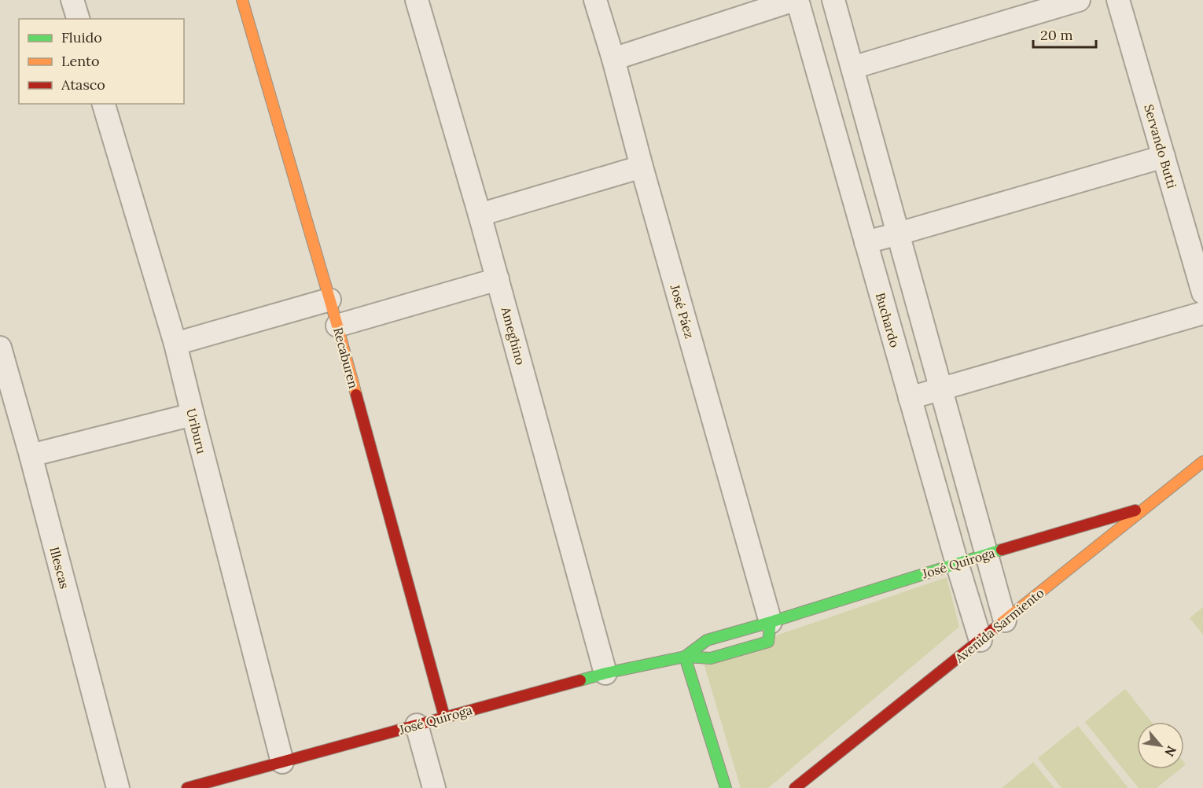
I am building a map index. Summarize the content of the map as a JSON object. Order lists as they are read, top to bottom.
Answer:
{
  "streets": {
    "street": [
      "Servando Butti",
      "José Páez",
      "Buchardo",
      "Ameghino",
      "Recaburen",
      "Uriburu",
      "José Quiroga",
      "Illescas",
      "Avenida Sarmiento"
    ]
  },
  "crossings": [
    ["José Páez", "José Quiroga"],
    ["Buchardo", "José Quiroga"],
    ["Buchardo", "Avenida Sarmiento"],
    ["Ameghino", "José Quiroga"],
    ["Recaburen", "José Quiroga"],
    ["Uriburu", "José Quiroga"],
    ["José Quiroga", "Avenida Sarmiento"]
  ],
  "legend": ["Fluido", "Lento", "Atasco"],
  "scale_bar": "20 m",
  "north": "bottom right"
}
